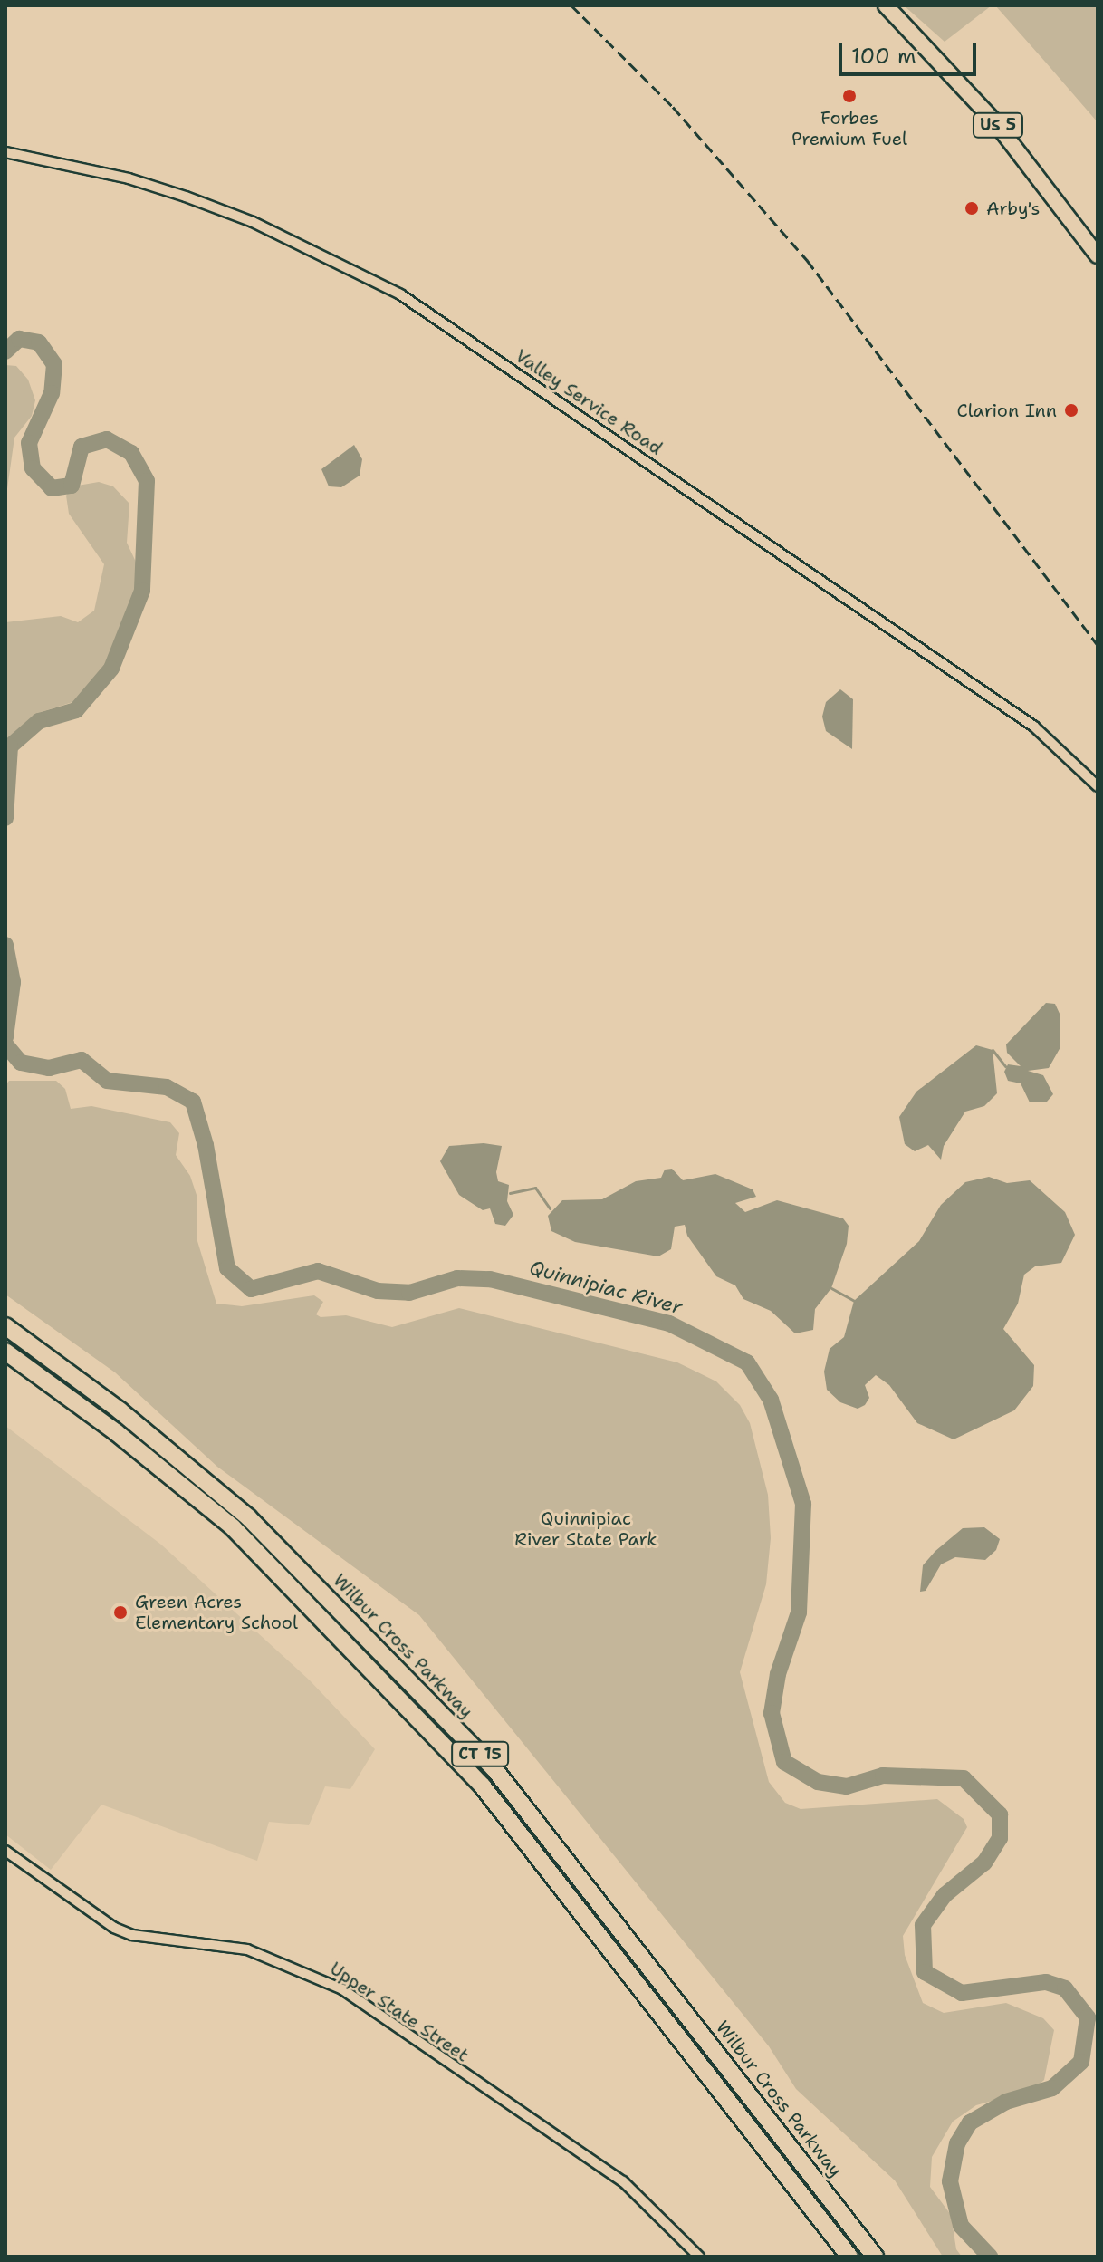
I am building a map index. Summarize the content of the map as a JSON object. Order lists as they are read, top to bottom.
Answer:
{
  "streets": {
    "highway": ["Wilbur Cross Parkway", "CT 15"],
    "main road": ["US 5"],
    "street": ["Valley Service Road", "Upper State Street"]
  },
  "water": ["Quinnipiac River"],
  "parks": ["Quinnipiac River State Park"],
  "places": [
    "Forbes Premium Fuel",
    "Arby's",
    "Clarion Inn",
    "Green Acres Elementary School"
  ],
  "scale_bar": "100 m"
}
